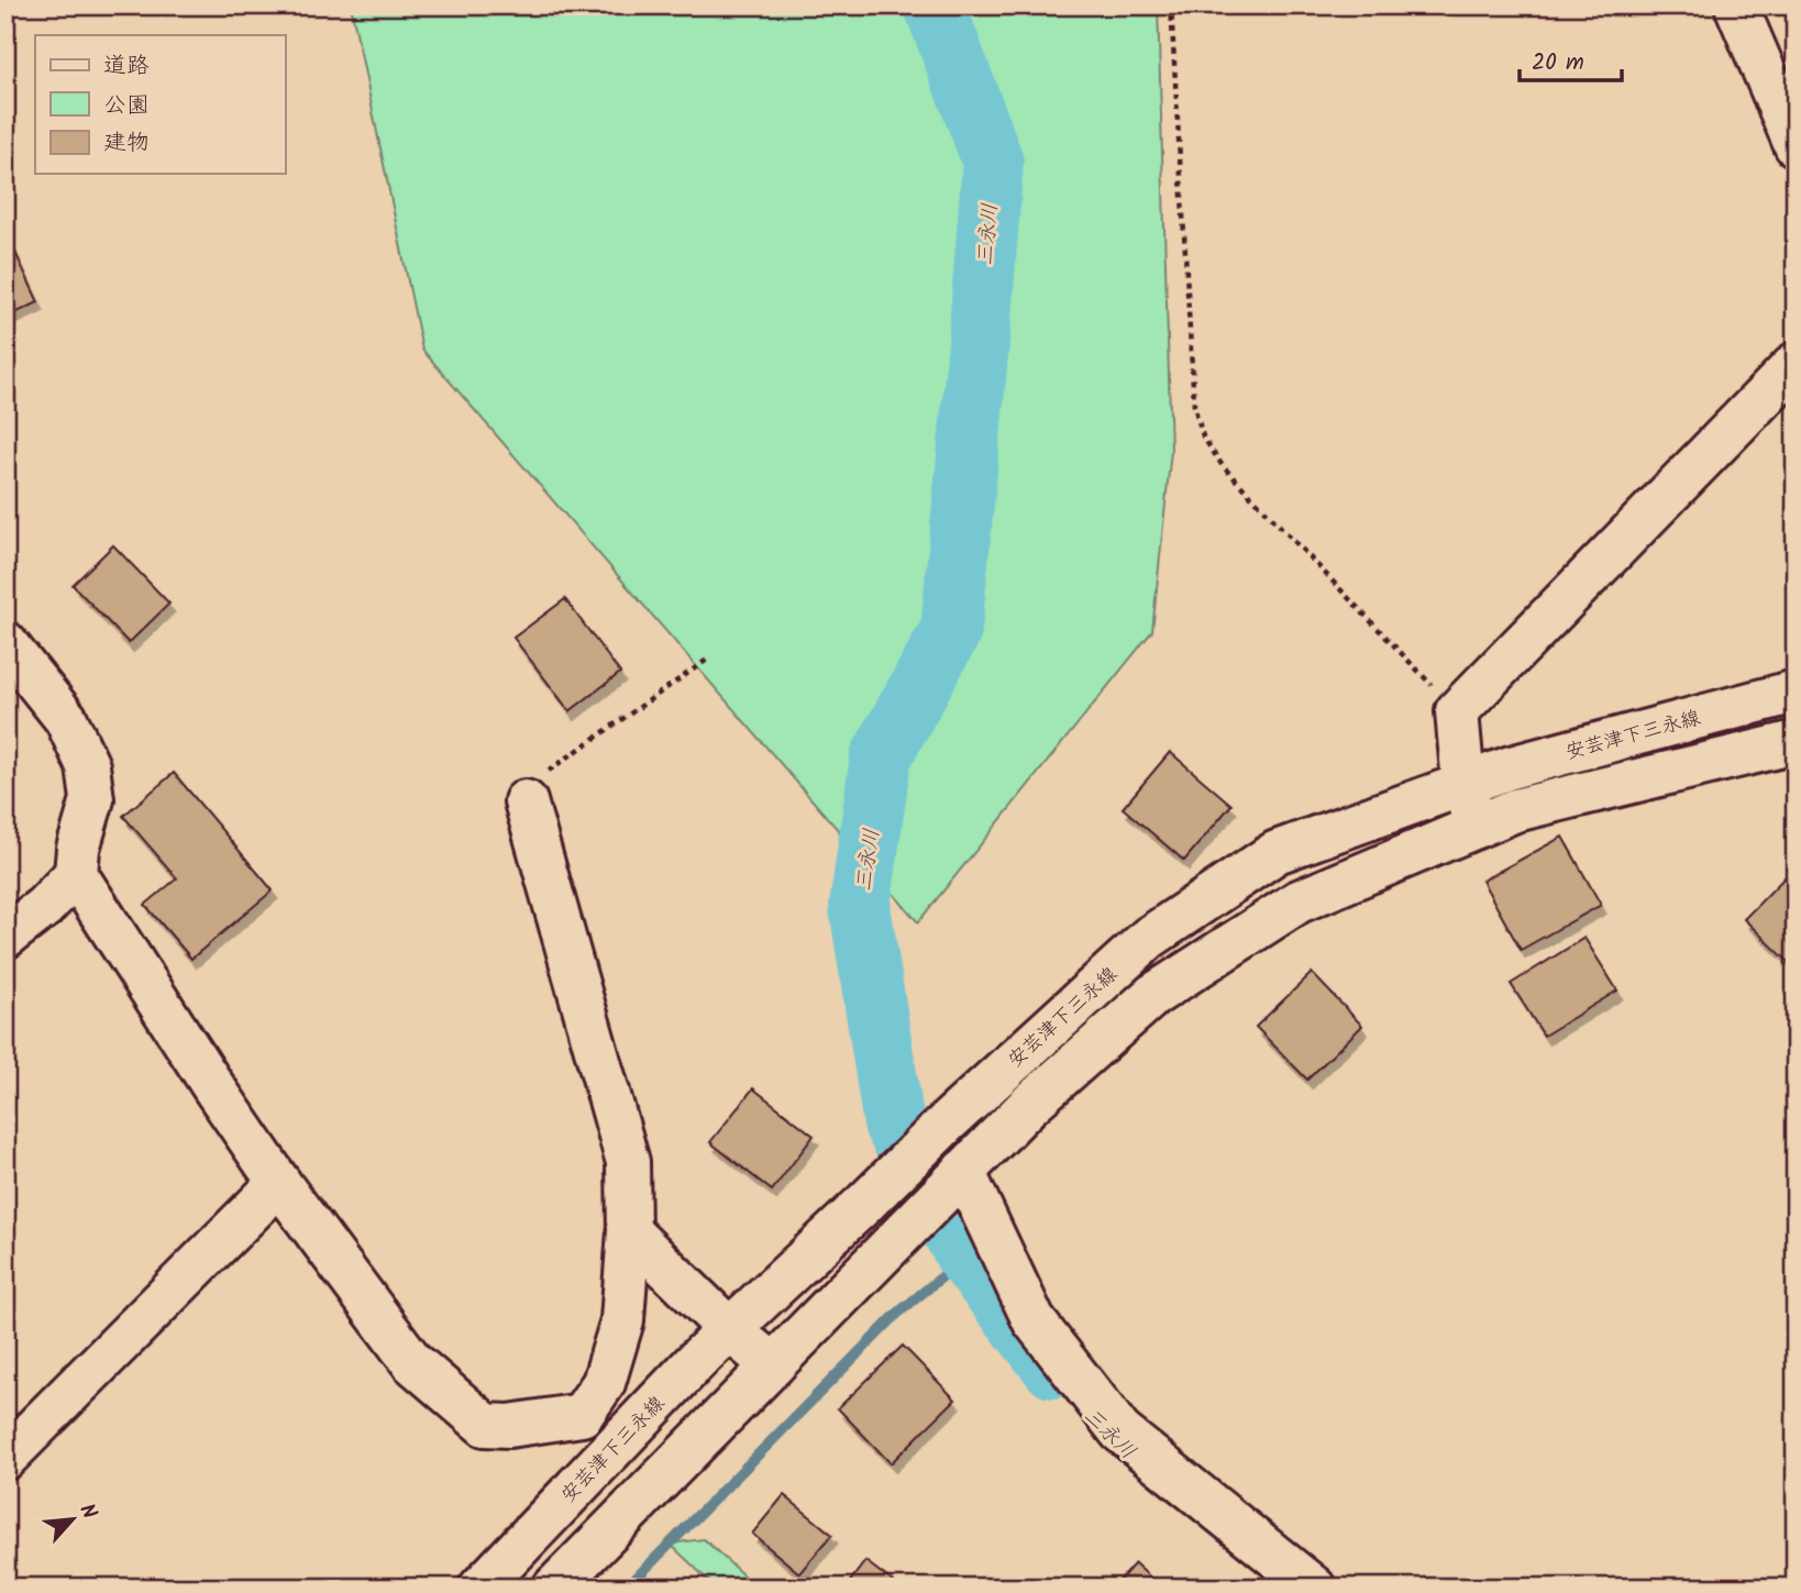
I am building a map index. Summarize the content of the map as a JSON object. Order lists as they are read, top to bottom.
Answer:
{
  "streets": {
    "street": ["安芸津下三永線"]
  },
  "water": ["三永川"],
  "legend": ["道路", "公園", "建物"],
  "scale_bar": "20 m",
  "north": "top right"
}
